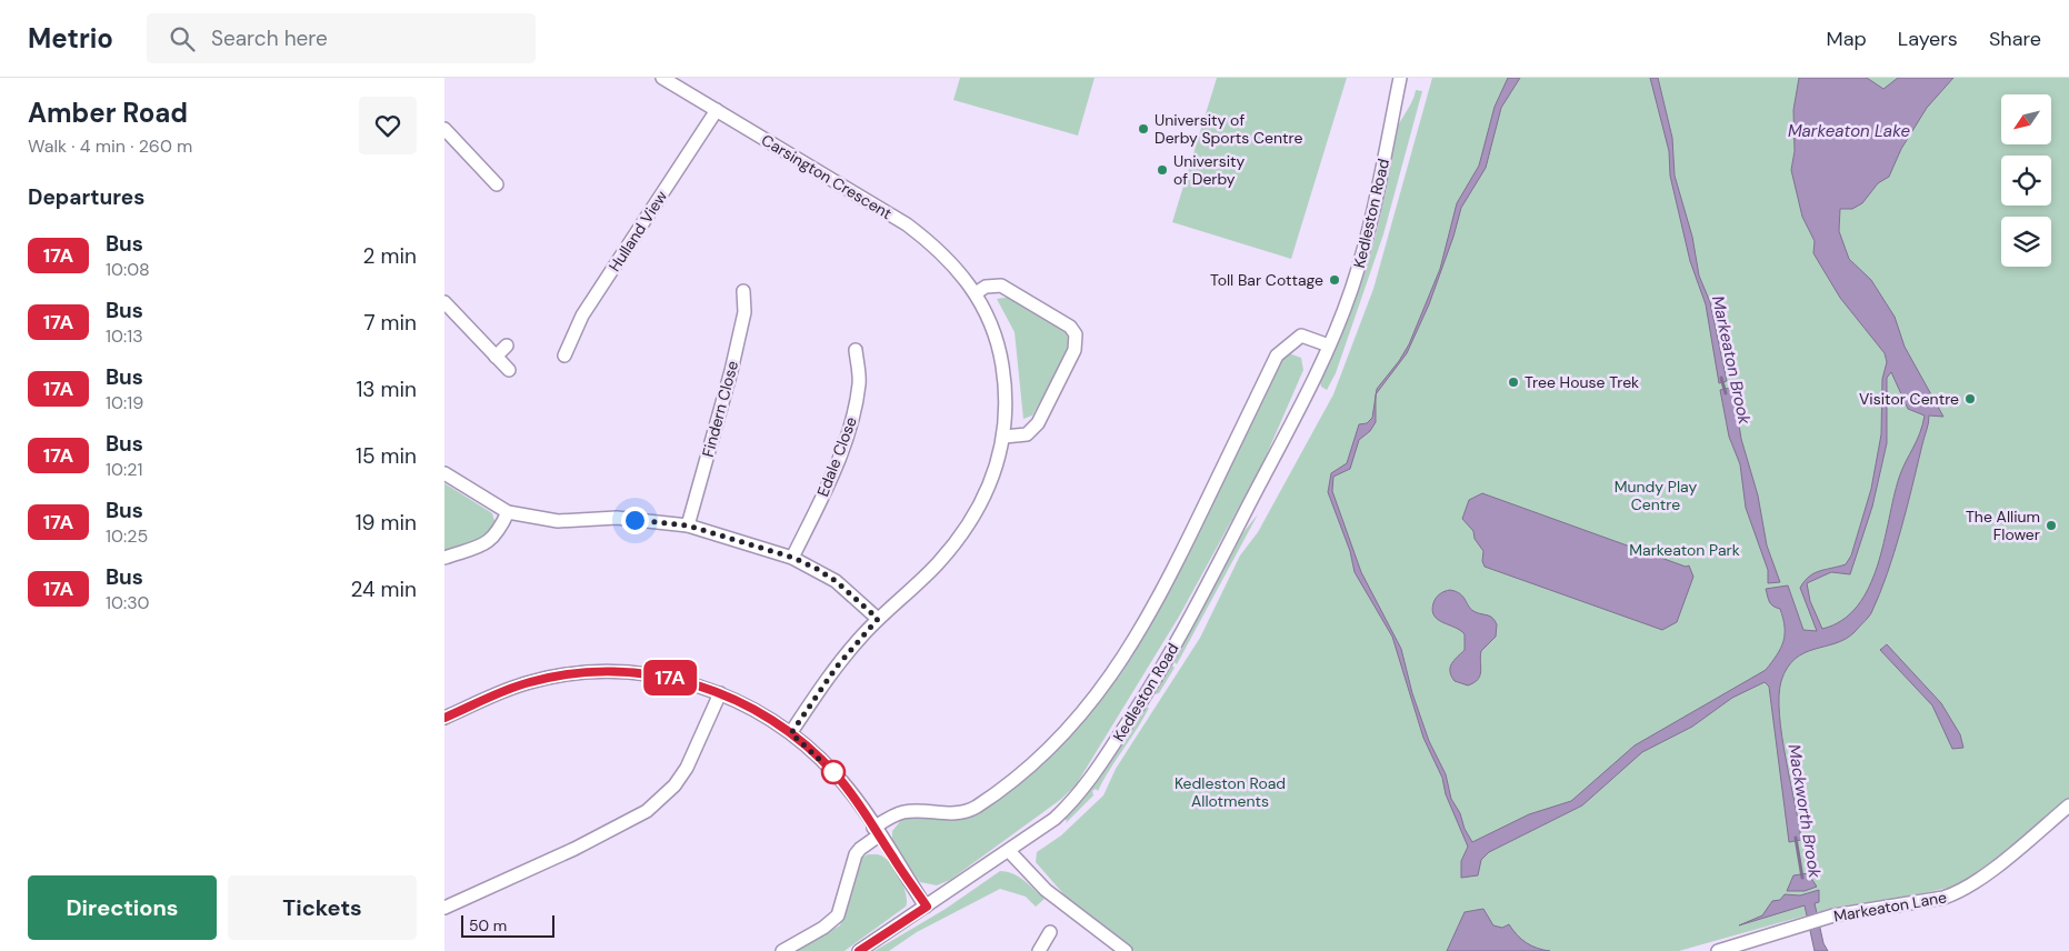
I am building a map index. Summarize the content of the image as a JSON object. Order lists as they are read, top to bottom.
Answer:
{
  "streets": {
    "street": [
      "Carsington Crescent",
      "Kedleston Road",
      "Hulland View",
      "Findern Close",
      "Edale Close",
      "Markeaton Lane"
    ]
  },
  "crossings": [
    ["Carsington Crescent", "Hulland View"]
  ],
  "water": ["Markeaton Lake", "Markeaton Brook", "Mackworth Brook"],
  "parks": ["Mundy Play Centre", "Markeaton Park", "Kedleston Road Allotments"],
  "places": [
    "University of Derby Sports Centre",
    "University of Derby",
    "Toll Bar Cottage",
    "Tree House Trek",
    "Visitor Centre",
    "The Allium Flower"
  ],
  "lines": ["bus line 17A"],
  "scale_bar": "50 m",
  "north": "bottom left",
  "page": {
    "header": "Metrio",
    "search": "Search here",
    "nav": ["Map", "Layers", "Share"],
    "heading": [
      ["Amber Road", "Walk · 4 min · 260 m"],
      "Departures"
    ],
    "on_map": "17A",
    "list": [
      {
        "mark": "17A",
        "name": "Bus",
        "note": "10:08",
        "value": "2 min"
      },
      {
        "mark": "17A",
        "name": "Bus",
        "note": "10:13",
        "value": "7 min"
      },
      {
        "mark": "17A",
        "name": "Bus",
        "note": "10:19",
        "value": "13 min"
      },
      {
        "mark": "17A",
        "name": "Bus",
        "note": "10:21",
        "value": "15 min"
      },
      {
        "mark": "17A",
        "name": "Bus",
        "note": "10:25",
        "value": "19 min"
      },
      {
        "mark": "17A",
        "name": "Bus",
        "note": "10:30",
        "value": "24 min"
      }
    ],
    "buttons": ["Directions", "Tickets"],
    "scale": "50 m"
  }
}
